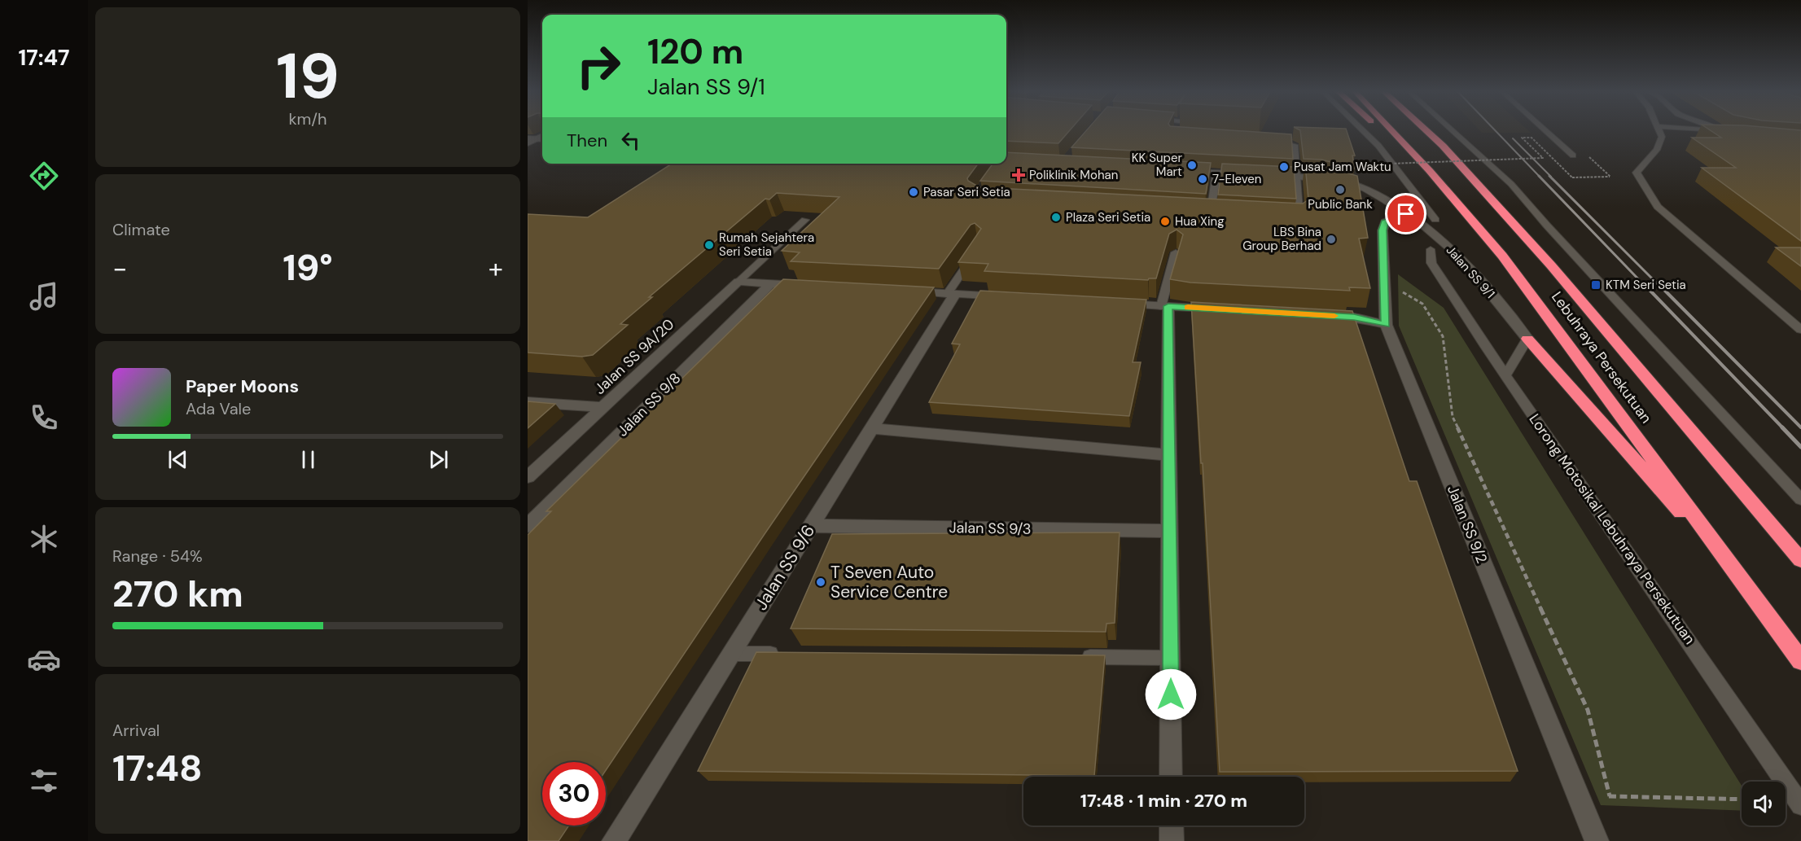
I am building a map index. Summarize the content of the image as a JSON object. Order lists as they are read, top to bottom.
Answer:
{
  "streets": {
    "highway": ["Lebuhraya Persekutuan"],
    "street": [
      "Jalan SS 9/1",
      "Jalan SS 9A/20",
      "Jalan SS 9/8",
      "Jalan SS 9/2",
      "Jalan SS 9/3",
      "Jalan SS 9/6"
    ],
    "lane": ["Lorong Motosikal Lebuhraya Persekutuan"]
  },
  "crossings": [
    ["Jalan SS 9/1", "Jalan SS 9/2"],
    ["Jalan SS 9/3", "Jalan SS 9/6"]
  ],
  "places": {
    "other": [
      "KK Super Mart",
      "Pusat Jam Waktu",
      "7-Eleven",
      "Public Bank",
      "Pasar Seri Setia",
      "Plaza Seri Setia",
      "Hua Xing",
      "LBS Bina Group Berhad",
      "Rumah Sejahtera Seri Setia",
      "T Seven Auto Service Centre"
    ],
    "health": ["Poliklinik Mohan"],
    "transit": ["KTM Seri Setia"]
  },
  "page": {
    "tabs": "17:47",
    "tile": [
      ["19", "km/h"],
      "Climate",
      ["Range · 54%", "270 km"],
      ["Arrival", "17:48"]
    ],
    "turn": ["120 m", "Jalan SS 9/1"],
    "then": "Then",
    "heat": ["−", "19°", "+"],
    "song": ["Paper Moons", "Ada Vale"],
    "limit": "30",
    "trip": "17:48 · 1 min · 270 m"
  }
}
